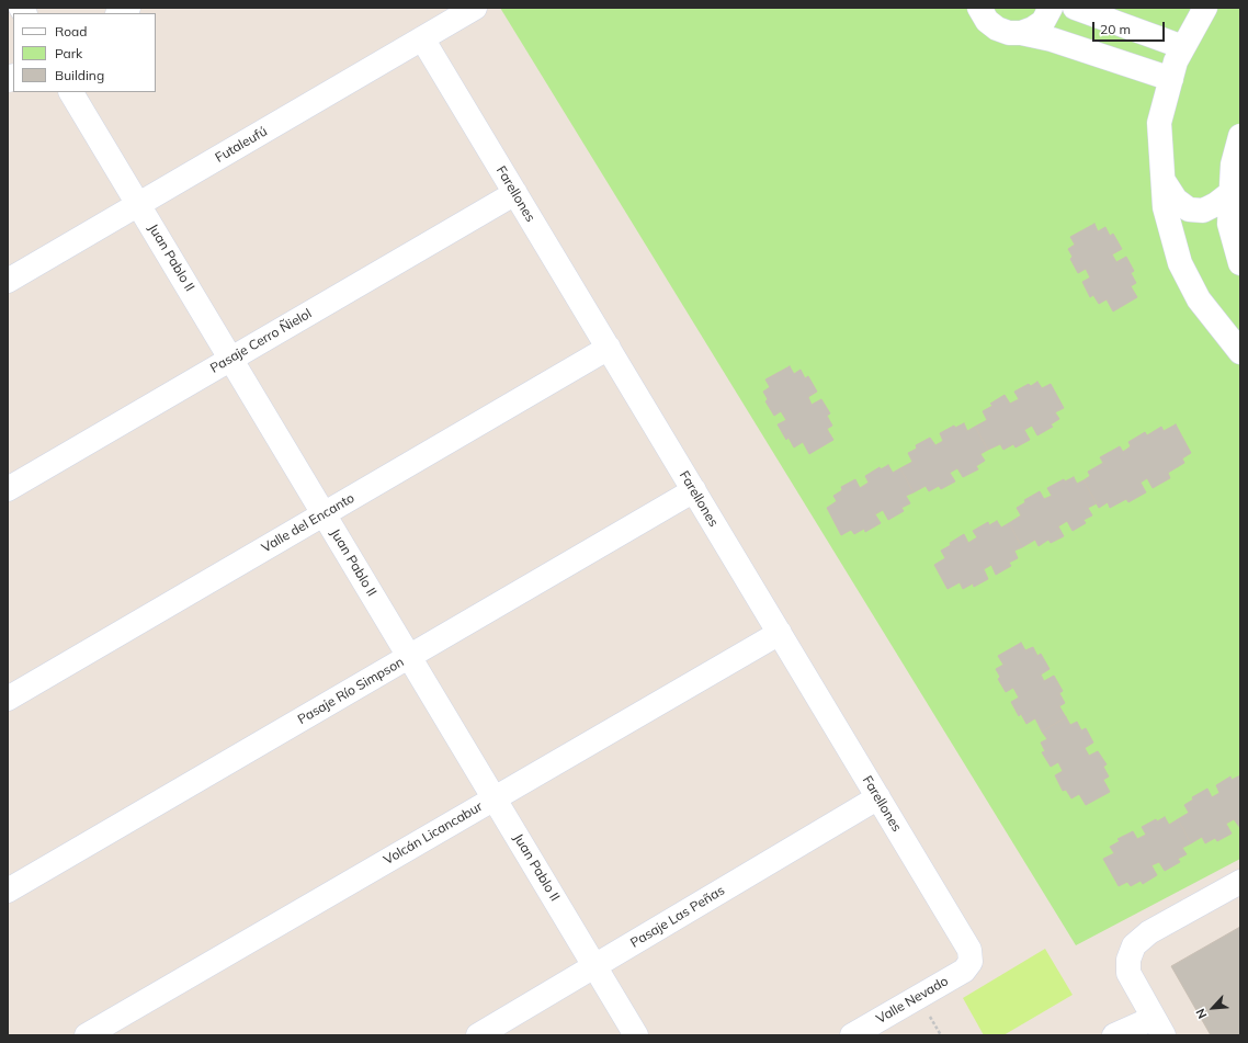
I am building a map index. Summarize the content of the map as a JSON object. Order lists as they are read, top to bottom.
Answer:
{
  "streets": {
    "street": [
      "Futaleufú",
      "Farellones",
      "Juan Pablo II",
      "Pasaje Cerro Ñielol",
      "Valle del Encanto",
      "Pasaje Río Simpson",
      "Volcán Licancabur",
      "Pasaje Las Peñas",
      "Valle Nevado"
    ]
  },
  "crossings": [
    ["Futaleufú", "Farellones"],
    ["Futaleufú", "Juan Pablo II"],
    ["Farellones", "Pasaje Cerro Ñielol"],
    ["Farellones", "Valle del Encanto"],
    ["Farellones", "Pasaje Río Simpson"],
    ["Farellones", "Volcán Licancabur"],
    ["Farellones", "Pasaje Las Peñas"],
    ["Farellones", "Valle Nevado"],
    ["Juan Pablo II", "Pasaje Cerro Ñielol"],
    ["Juan Pablo II", "Valle del Encanto"],
    ["Juan Pablo II", "Pasaje Río Simpson"],
    ["Juan Pablo II", "Volcán Licancabur"],
    ["Juan Pablo II", "Pasaje Las Peñas"]
  ],
  "legend": ["Road", "Park", "Building"],
  "scale_bar": "20 m",
  "north": "bottom left"
}
